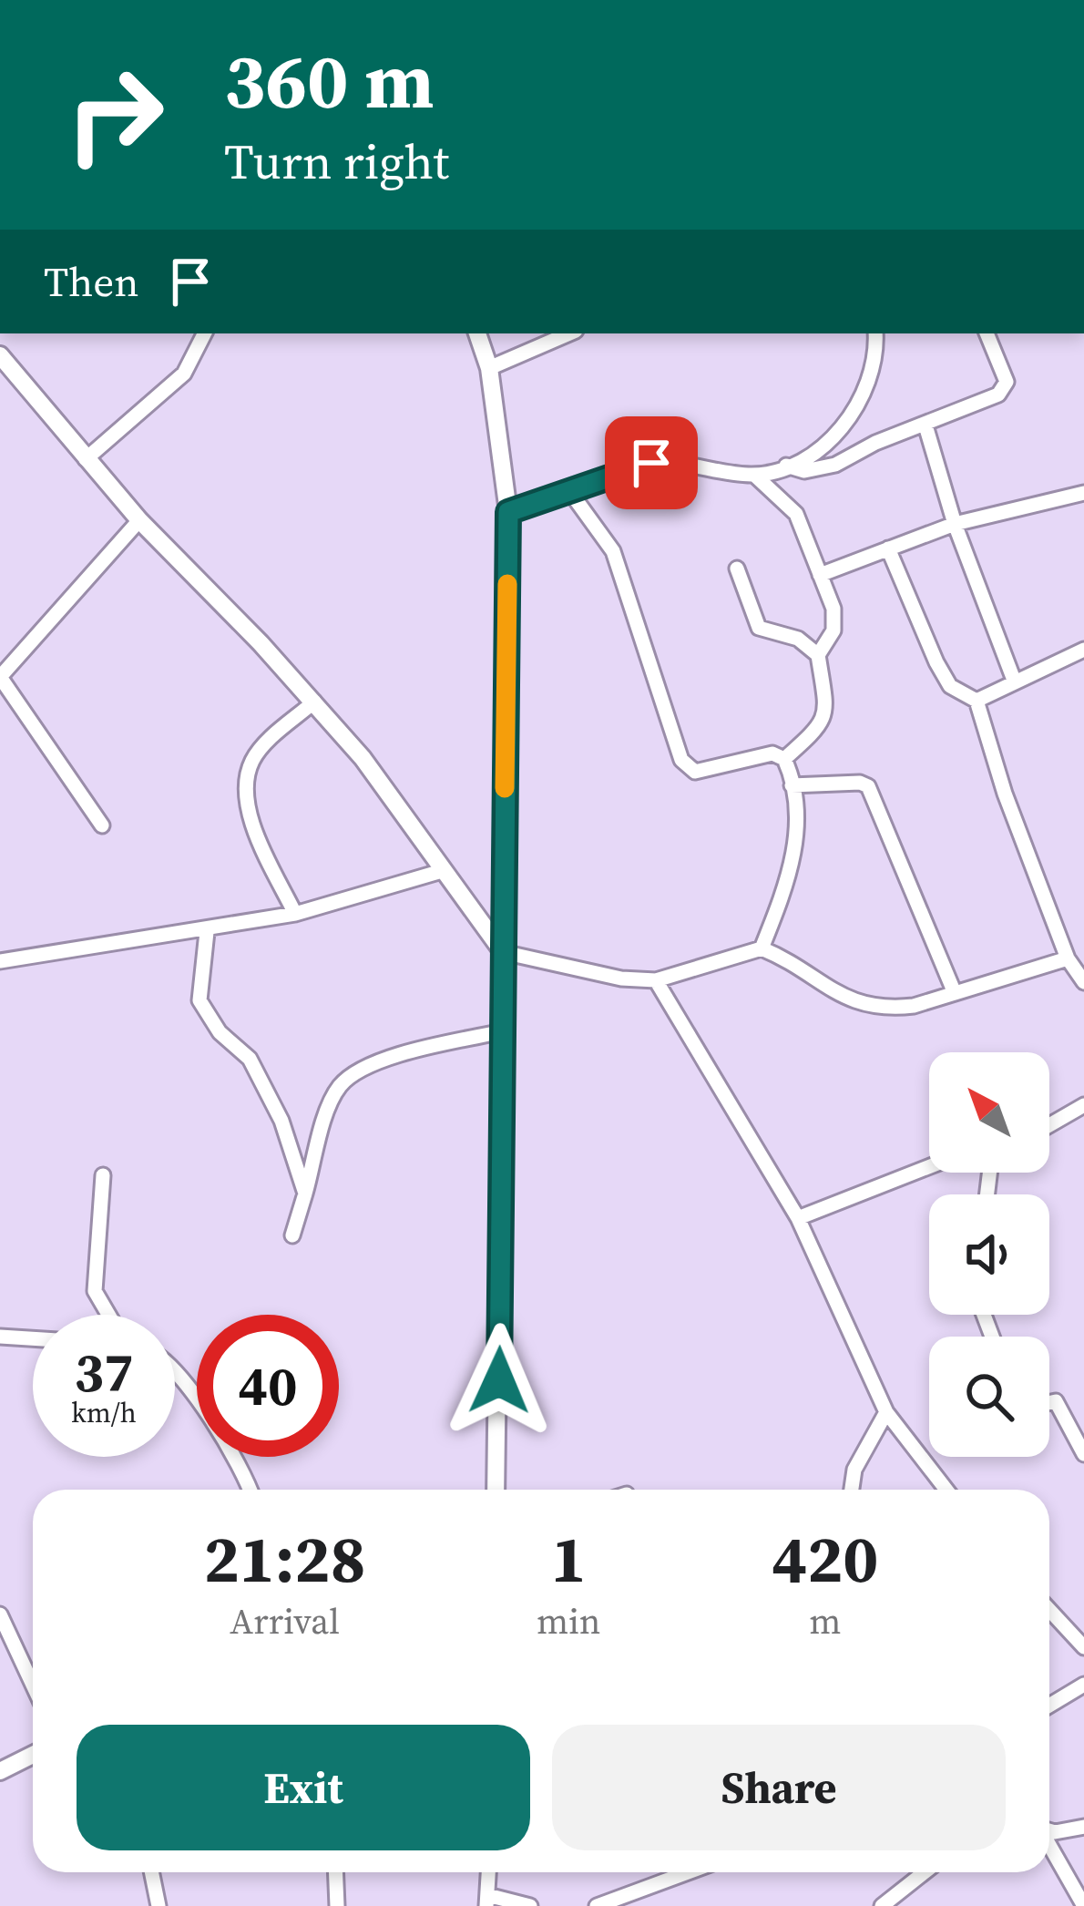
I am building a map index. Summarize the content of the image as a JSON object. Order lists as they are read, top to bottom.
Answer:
{
  "north": "top left",
  "page": {
    "turn": ["360 m", "Turn right"],
    "then": "Then",
    "speed": "37 km/h",
    "limit": "40",
    "eta": [
      "21:28",
      "Arrival",
      "1",
      "min",
      "420",
      "m"
    ],
    "buttons": ["Exit", "Share"]
  }
}
